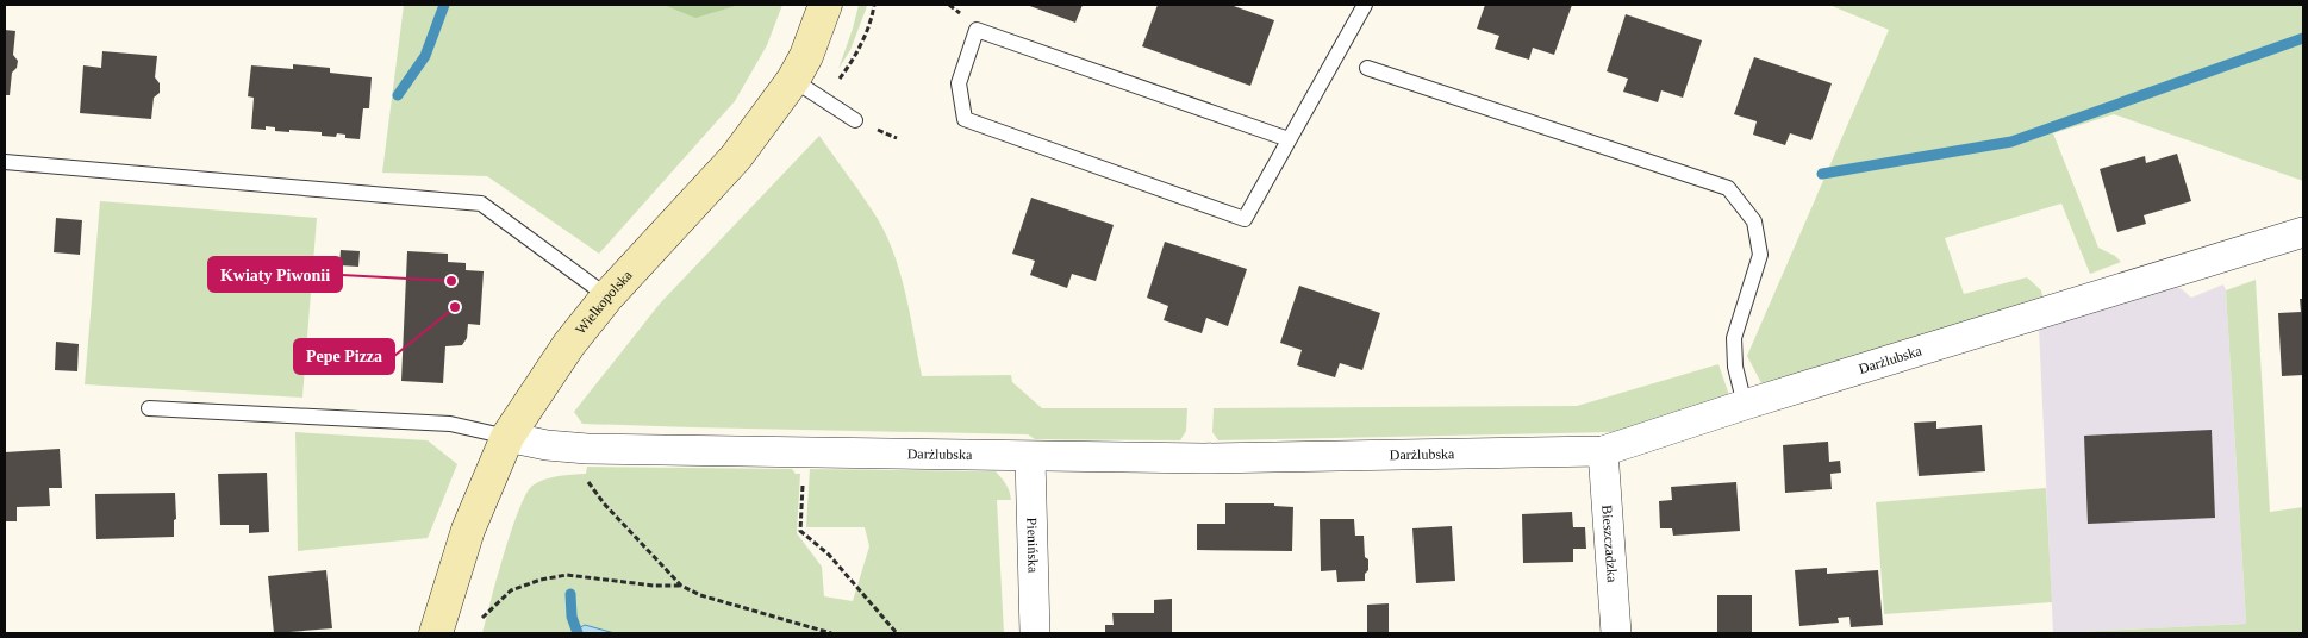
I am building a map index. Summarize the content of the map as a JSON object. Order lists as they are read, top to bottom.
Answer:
{
  "streets": {
    "street": [
      "Wielkopolska",
      "Darżlubska",
      "Bieszczadzka",
      "Pienińska"
    ]
  },
  "crossings": [
    ["Wielkopolska", "Darżlubska"],
    ["Darżlubska", "Bieszczadzka"],
    ["Darżlubska", "Pienińska"]
  ],
  "places": ["Kwiaty Piwonii", "Pepe Pizza"]
}
